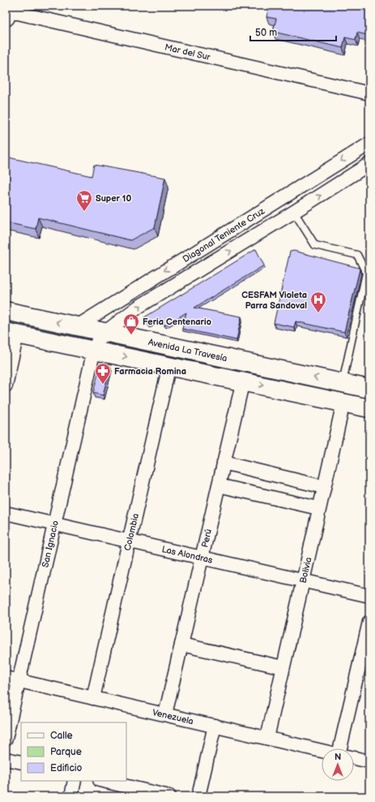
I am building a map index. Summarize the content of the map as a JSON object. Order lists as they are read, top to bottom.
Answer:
{
  "streets": {
    "street": [
      "Mar del Sur",
      "Diagonal Teniente Cruz",
      "Avenida La Travesía",
      "Colombia",
      "Perú",
      "San Ignacio",
      "Las Alondras",
      "Bolivia",
      "Venezuela"
    ]
  },
  "crossings": [
    ["Diagonal Teniente Cruz", "Avenida La Travesía"],
    ["Diagonal Teniente Cruz", "San Ignacio"],
    ["Avenida La Travesía", "Colombia"],
    ["Avenida La Travesía", "Perú"],
    ["Avenida La Travesía", "San Ignacio"],
    ["Avenida La Travesía", "Bolivia"],
    ["Colombia", "Las Alondras"],
    ["Colombia", "Venezuela"],
    ["Perú", "Las Alondras"],
    ["Perú", "Venezuela"],
    ["San Ignacio", "Las Alondras"],
    ["San Ignacio", "Venezuela"],
    ["Las Alondras", "Bolivia"],
    ["Bolivia", "Venezuela"]
  ],
  "places": {
    "supermarket": ["Super 10"],
    "hospital": ["CESFAM Violeta Parra Sandoval"],
    "shop": ["Feria Centenario"],
    "pharmacy": ["Farmacia Romina"]
  },
  "legend": ["Calle", "Parque", "Edificio"],
  "scale_bar": "50 m",
  "north": "top"
}
